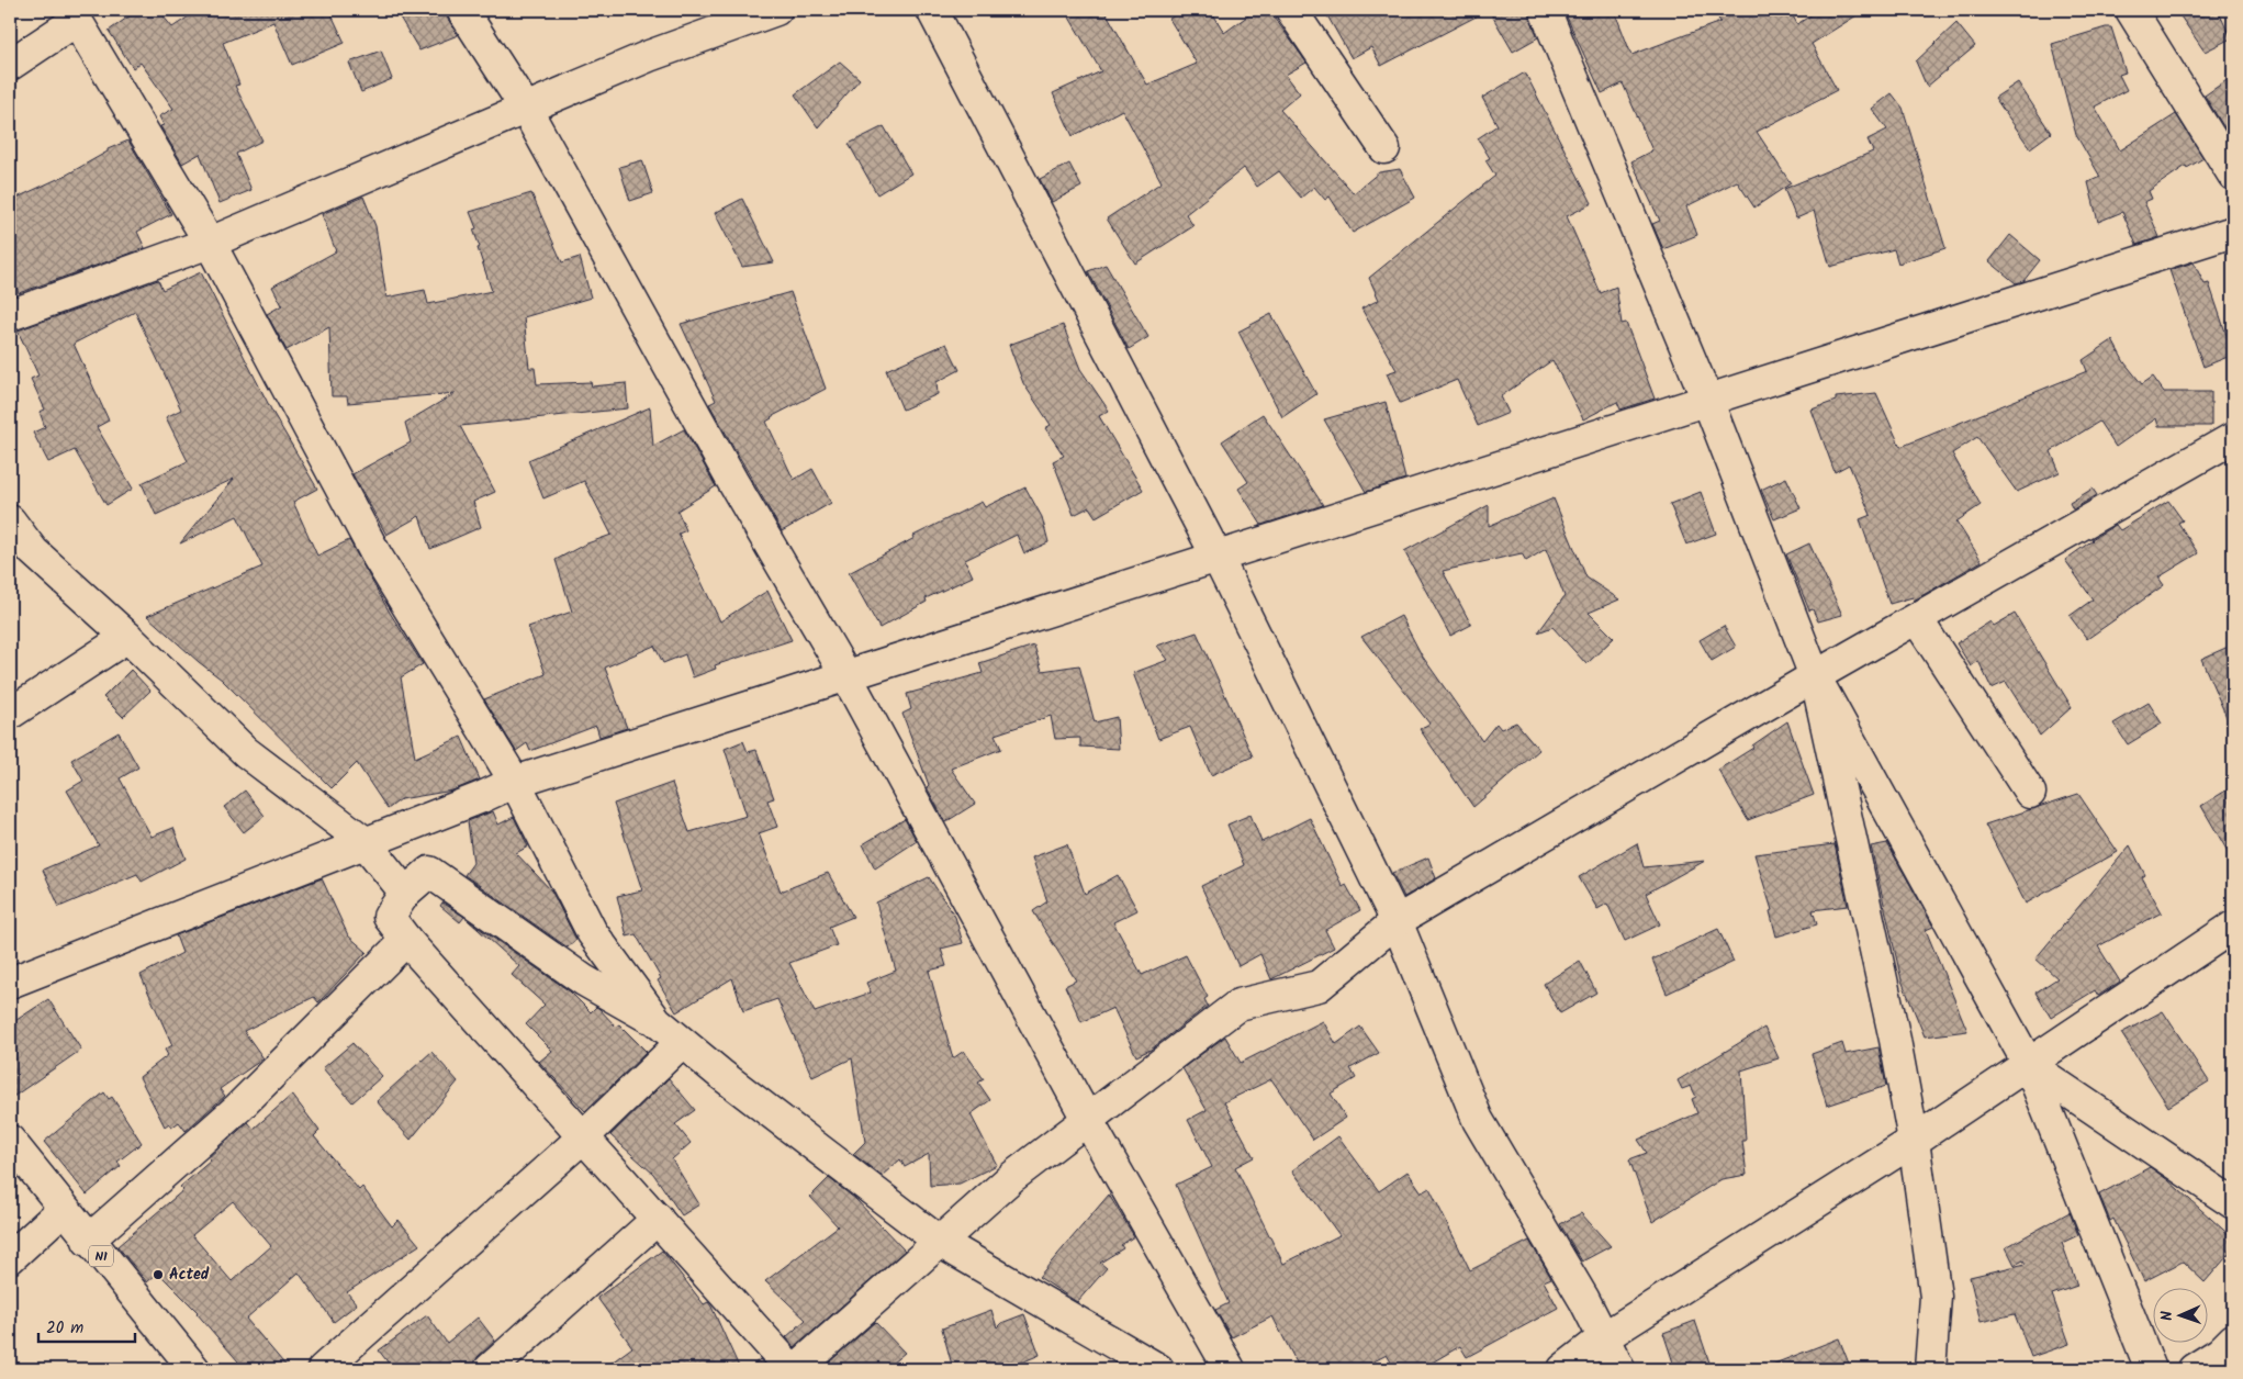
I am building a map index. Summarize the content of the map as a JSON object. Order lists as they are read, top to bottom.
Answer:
{
  "streets": {
    "main road": ["N1"]
  },
  "places": ["Acted"],
  "scale_bar": "20 m",
  "north": "left"
}
